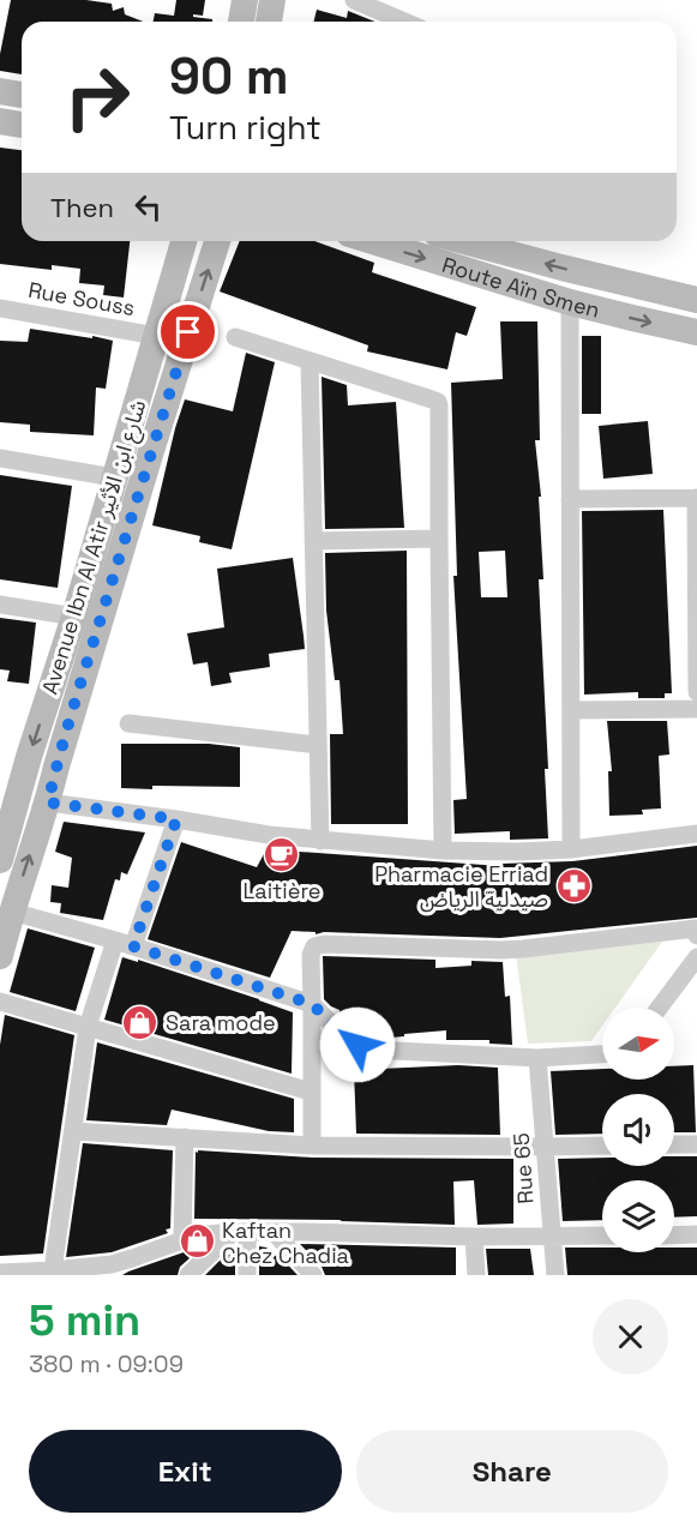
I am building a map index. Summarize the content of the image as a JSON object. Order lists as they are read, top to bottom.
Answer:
{
  "streets": {
    "street": [
      "Route Aïn Smen",
      "Rue Souss",
      "Avenue Ibn Al Atir شارع ابن الأثير",
      "Rue 65"
    ]
  },
  "crossings": [
    ["Rue Souss", "Avenue Ibn Al Atir شارع ابن الأثير"]
  ],
  "places": {
    "cafe": ["Laitière"],
    "pharmacy": ["Pharmacie Erriad صيدلية الرياض"],
    "shop": ["Sara mode", "Kaftan Chez Chadia"]
  },
  "north": "right",
  "page": {
    "turn": ["90 m", "Turn right"],
    "then": "Then",
    "heading": ["5 min", "380 m · 09:09"],
    "buttons": ["Exit", "Share"]
  }
}
